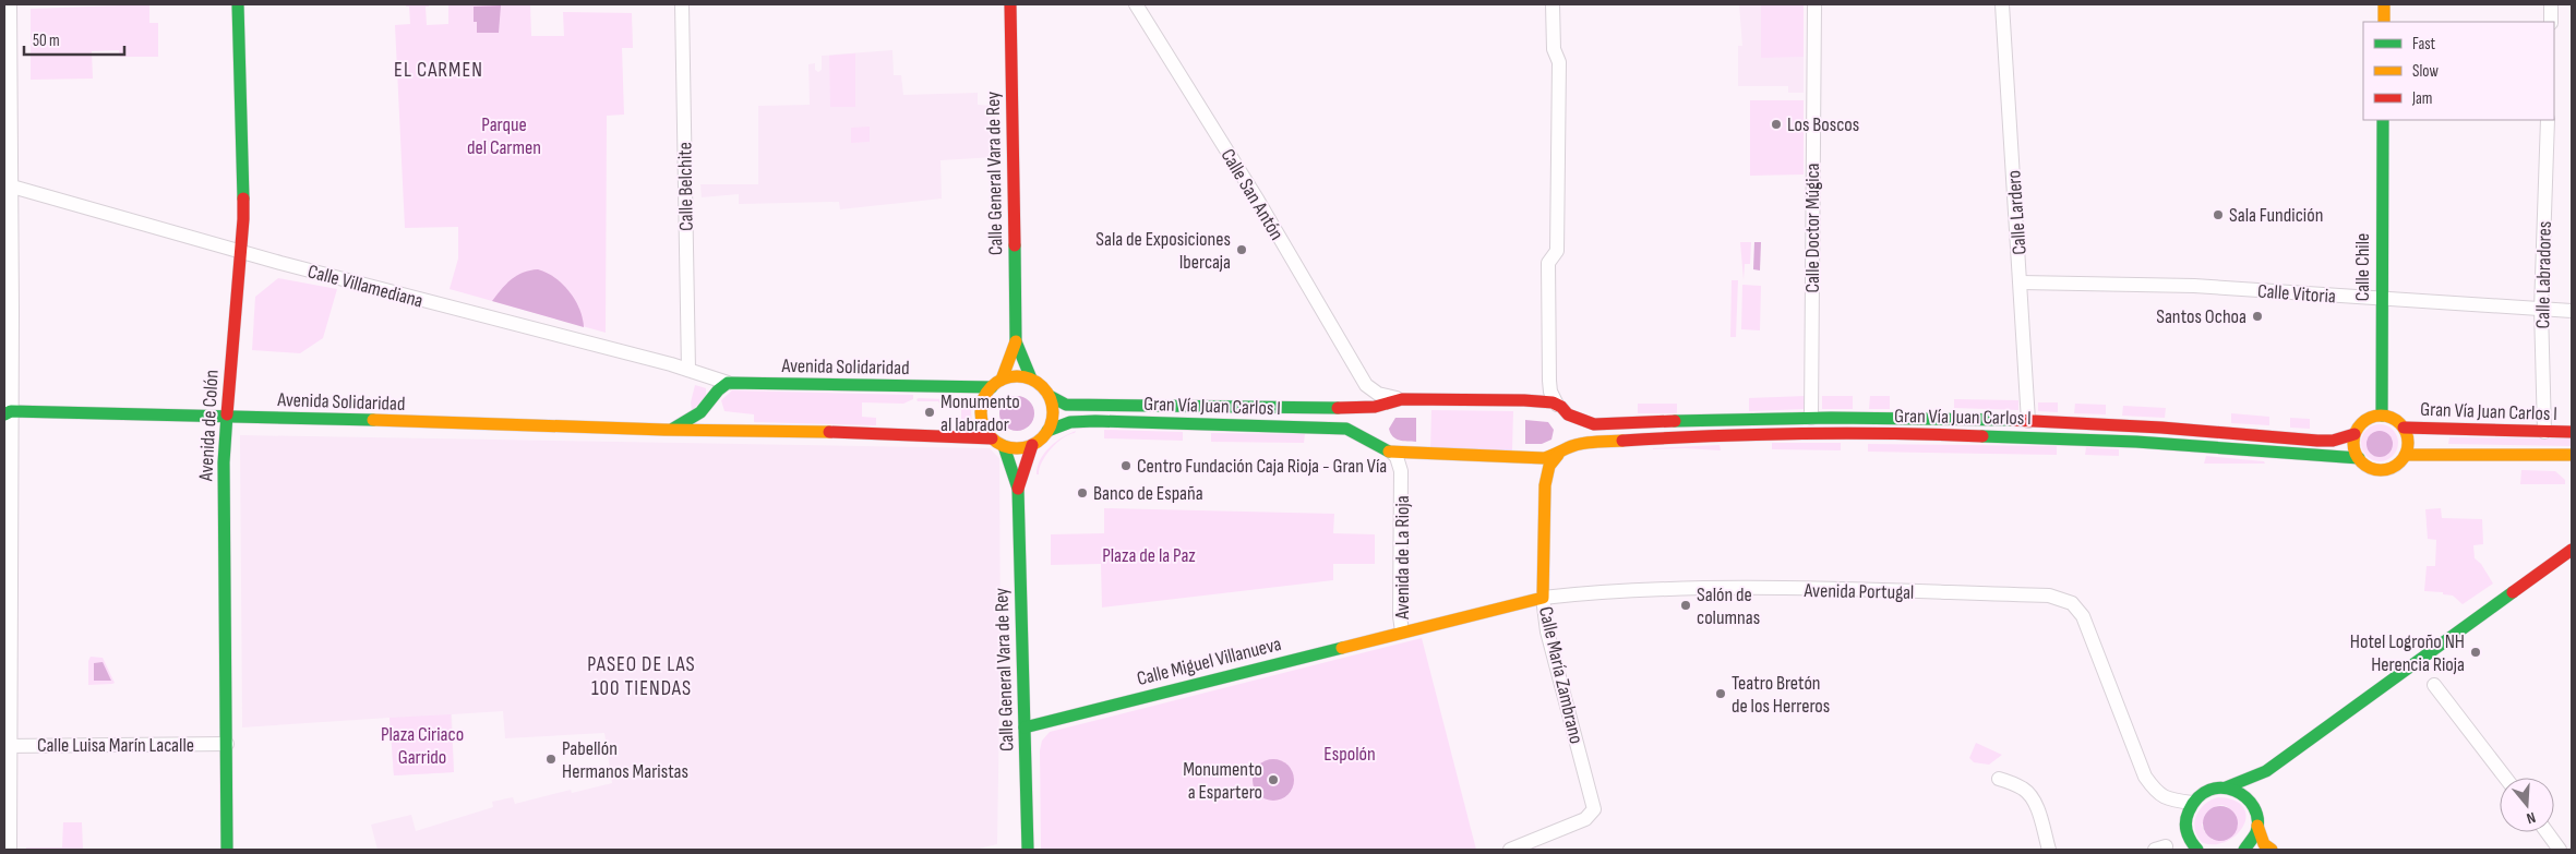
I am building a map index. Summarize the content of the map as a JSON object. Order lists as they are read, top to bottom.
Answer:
{
  "streets": {
    "main road": [
      "Calle General Vara de Rey",
      "Calle Chile",
      "Avenida Solidaridad",
      "Gran Vía Juan Carlos I",
      "Avenida de Colón",
      "Avenida Portugal",
      "Calle Miguel Villanueva",
      "Calle María Zambrano"
    ],
    "street": [
      "Calle Belchite",
      "Calle San Antón",
      "Calle Lardero",
      "Calle Doctor Múgica",
      "Calle Labradores",
      "Calle Villamediana",
      "Calle Vitoria",
      "Avenida de La Rioja",
      "Calle Luisa Marín Lacalle"
    ]
  },
  "crossings": [
    ["Calle General Vara de Rey", "Avenida Solidaridad"],
    ["Calle General Vara de Rey", "Gran Vía Juan Carlos I"],
    ["Calle General Vara de Rey", "Calle Miguel Villanueva"],
    ["Calle Belchite", "Calle Villamediana"],
    ["Calle San Antón", "Gran Vía Juan Carlos I"],
    ["Calle Lardero", "Calle Vitoria"],
    ["Calle Lardero", "Gran Vía Juan Carlos I"],
    ["Calle Doctor Múgica", "Gran Vía Juan Carlos I"],
    ["Calle Chile", "Calle Vitoria"],
    ["Calle Chile", "Gran Vía Juan Carlos I"],
    ["Calle Labradores", "Calle Vitoria"],
    ["Calle Labradores", "Gran Vía Juan Carlos I"],
    ["Calle Villamediana", "Avenida Solidaridad"],
    ["Calle Villamediana", "Avenida de Colón"],
    ["Avenida Solidaridad", "Gran Vía Juan Carlos I"],
    ["Avenida Solidaridad", "Avenida de Colón"],
    ["Gran Vía Juan Carlos I", "Avenida de La Rioja"],
    ["Gran Vía Juan Carlos I", "Calle María Zambrano"],
    ["Avenida de Colón", "Calle Luisa Marín Lacalle"],
    ["Avenida de La Rioja", "Avenida Portugal"],
    ["Avenida de La Rioja", "Calle Miguel Villanueva"],
    ["Avenida Portugal", "Calle Miguel Villanueva"],
    ["Avenida Portugal", "Calle María Zambrano"]
  ],
  "districts": ["EL CARMEN", "PASEO DE LAS 100 TIENDAS"],
  "parks": [
    "Parque del Carmen",
    "Plaza de la Paz",
    "Plaza Ciriaco Garrido",
    "Espolón"
  ],
  "places": [
    "Los Boscos",
    "Sala Fundición",
    "Sala de Exposiciones Ibercaja",
    "Santos Ochoa",
    "Monumento al labrador",
    "Centro Fundación Caja Rioja - Gran Vía",
    "Banco de España",
    "Salón de columnas",
    "Hotel Logroño NH Herencia Rioja",
    "Teatro Bretón de los Herreros",
    "Pabellón Hermanos Maristas",
    "Monumento a Espartero"
  ],
  "legend": ["Fast", "Slow", "Jam"],
  "scale_bar": "50 m",
  "north": "bottom"
}
